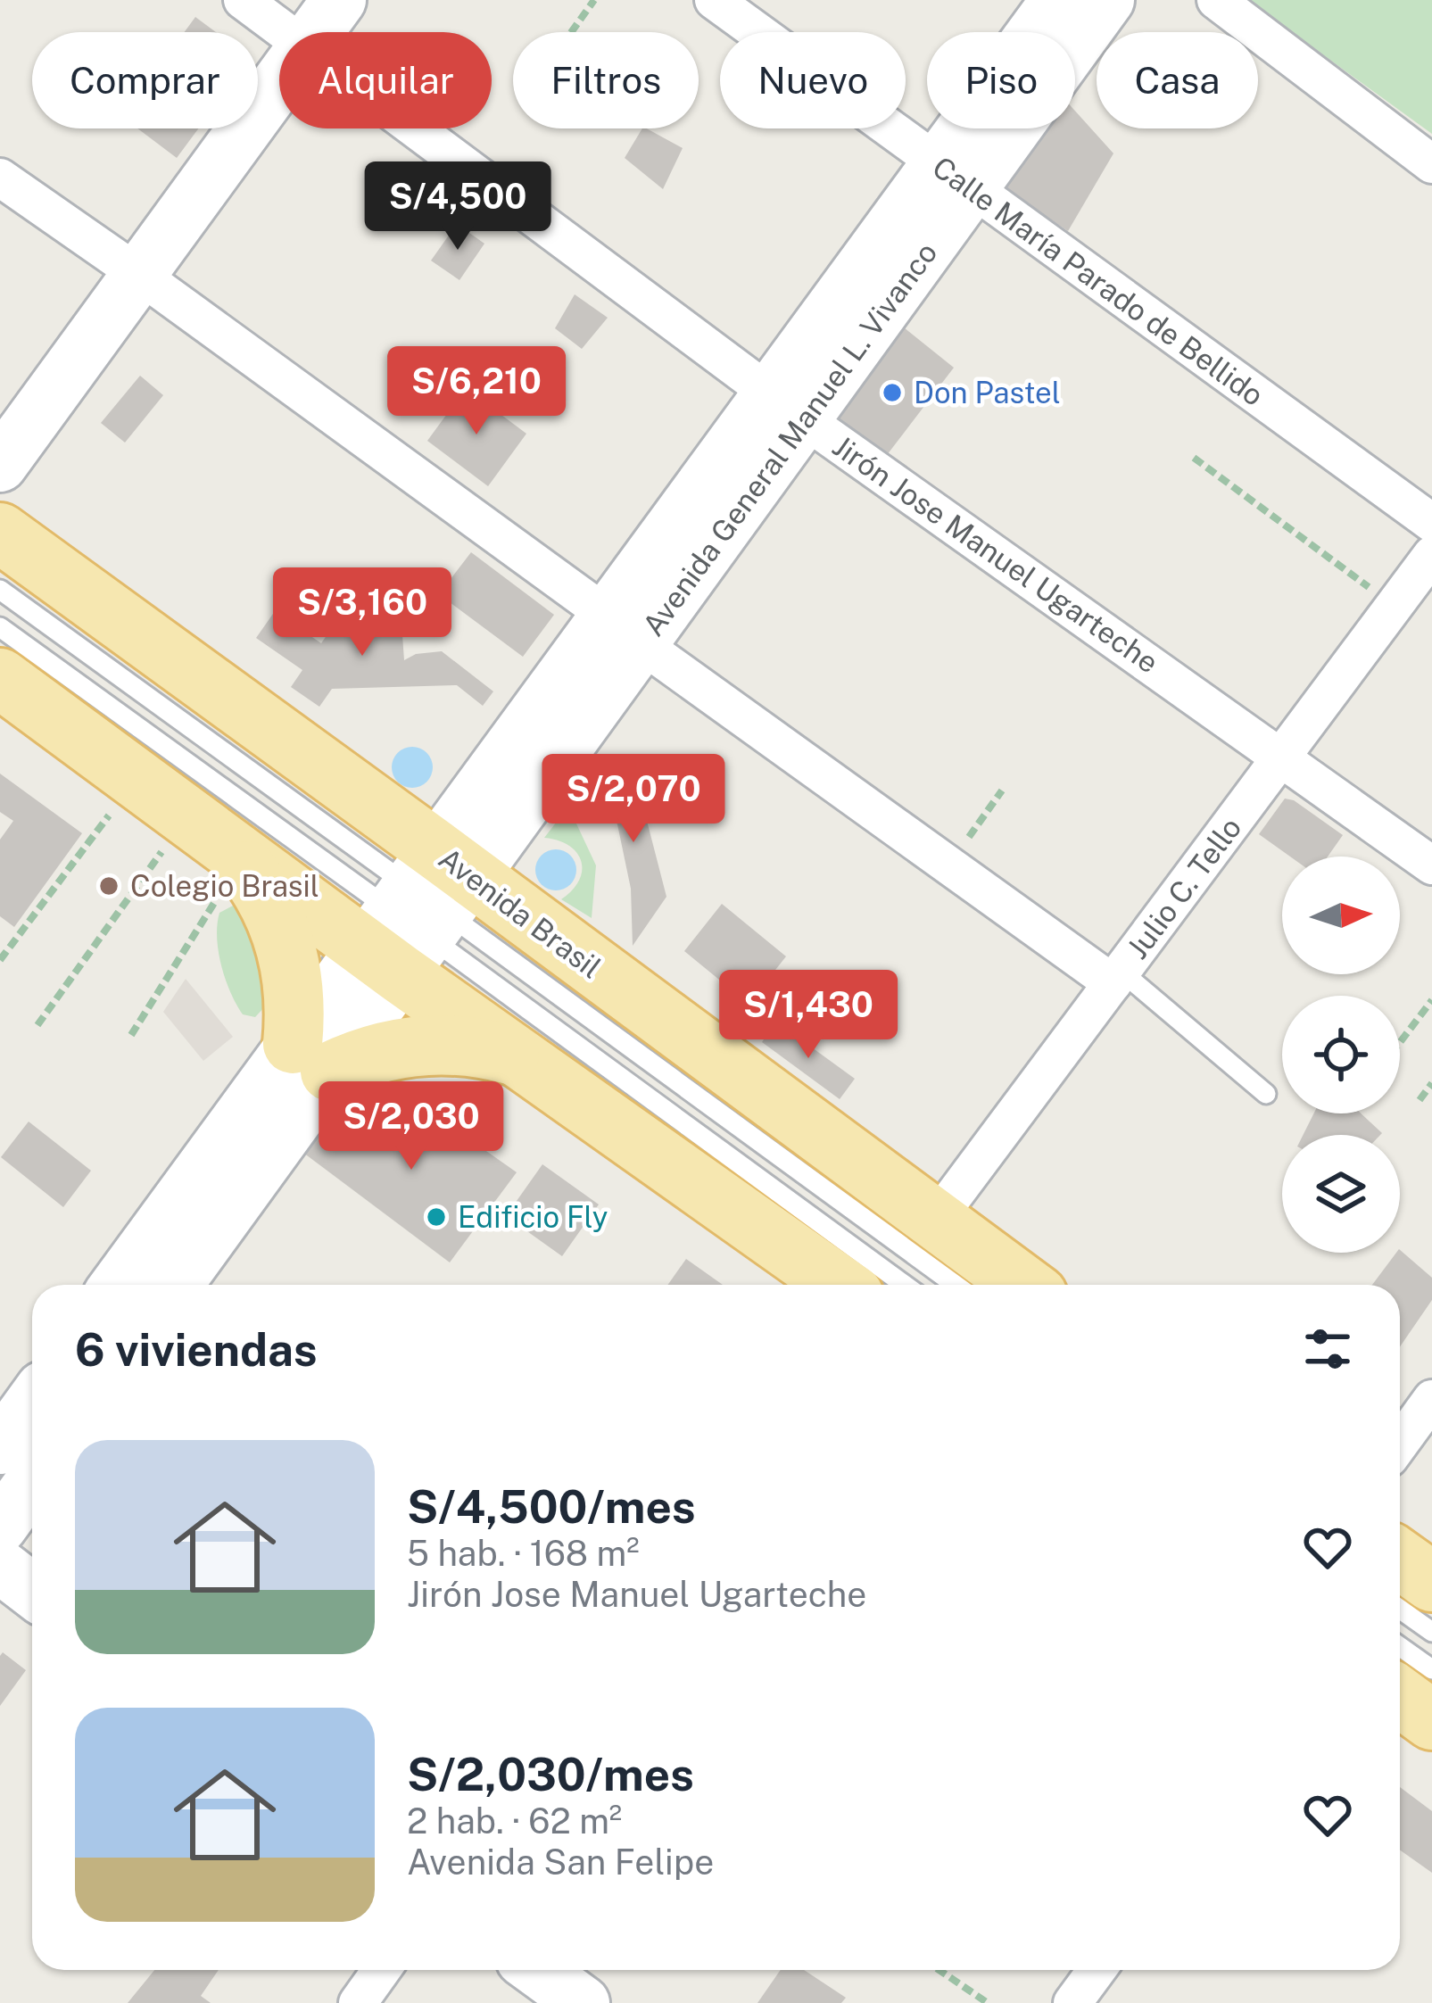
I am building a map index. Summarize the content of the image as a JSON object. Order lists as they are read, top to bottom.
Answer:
{
  "streets": {
    "main road": ["Avenida Brasil"],
    "street": [
      "Calle María Parado de Bellido",
      "Avenida General Manuel L. Vivanco",
      "Jirón Jose Manuel Ugarteche",
      "Julio C. Tello"
    ]
  },
  "crossings": [
    ["Calle María Parado de Bellido", "Avenida General Manuel L. Vivanco"],
    ["Avenida General Manuel L. Vivanco", "Jirón Jose Manuel Ugarteche"],
    ["Avenida General Manuel L. Vivanco", "Avenida Brasil"],
    ["Jirón Jose Manuel Ugarteche", "Julio C. Tello"],
    ["Julio C. Tello", "Avenida Brasil"]
  ],
  "places": ["Don Pastel", "Colegio Brasil", "Edificio Fly"],
  "north": "right",
  "page": {
    "chip": [
      "Comprar",
      "Alquilar",
      "Filtros",
      "Nuevo",
      "Piso",
      "Casa"
    ],
    "price": [
      "S/4,500",
      "S/6,210",
      "S/3,160",
      "S/2,070",
      "S/1,430",
      "S/2,030"
    ],
    "heading": "6 viviendas",
    "list": [
      {
        "name": "S/4,500/mes",
        "note": "5 hab. · 168 m² · Jirón Jose Manuel Ugarteche"
      },
      {
        "name": "S/2,030/mes",
        "note": "2 hab. · 62 m² · Avenida San Felipe"
      }
    ]
  }
}
